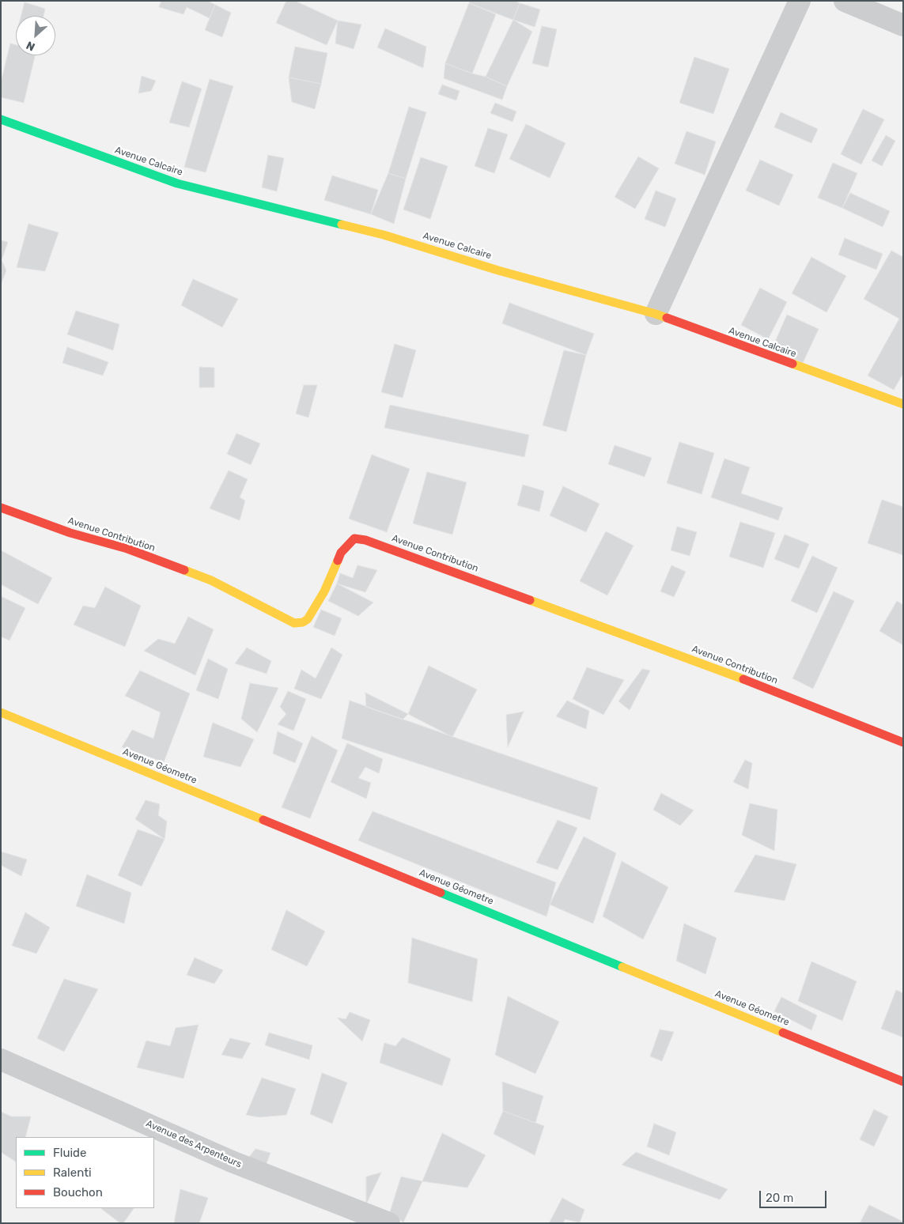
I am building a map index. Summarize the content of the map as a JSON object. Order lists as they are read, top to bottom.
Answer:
{
  "streets": {
    "street": [
      "Avenue Calcaire",
      "Avenue Contribution",
      "Avenue Géometre",
      "Avenue des Arpenteurs"
    ]
  },
  "legend": ["Fluide", "Ralenti", "Bouchon"],
  "scale_bar": "20 m",
  "north": "bottom left"
}
